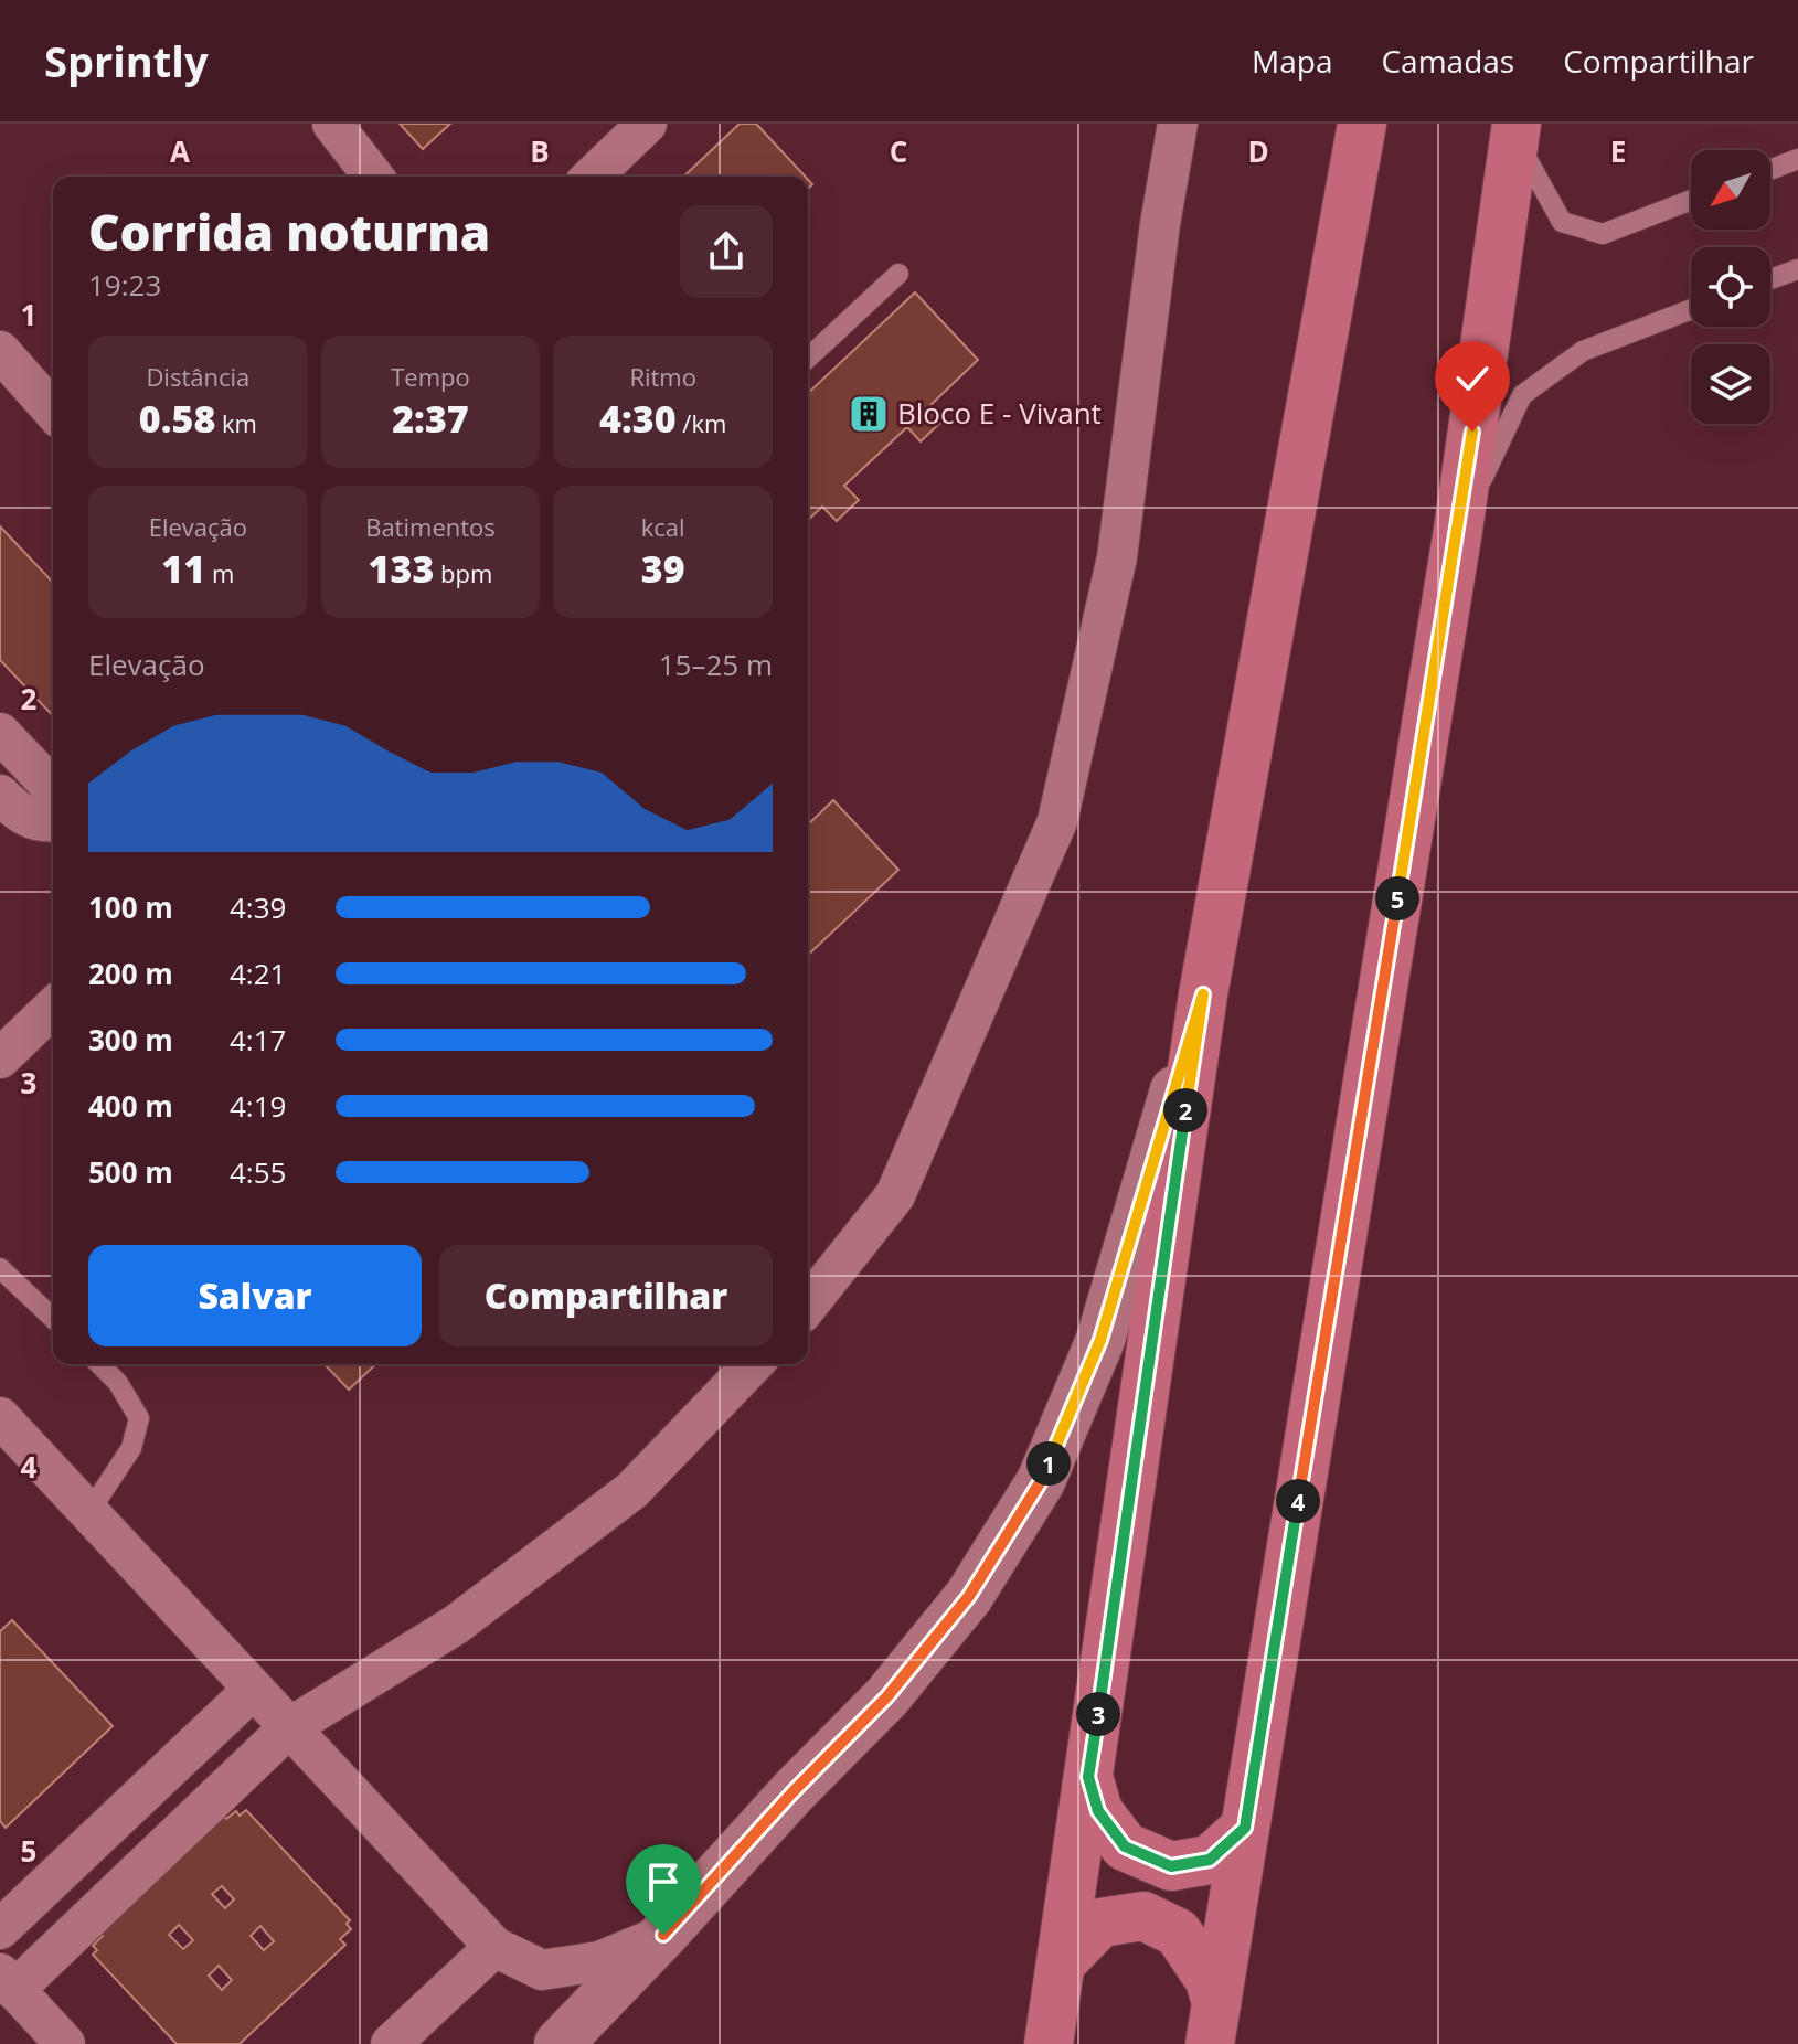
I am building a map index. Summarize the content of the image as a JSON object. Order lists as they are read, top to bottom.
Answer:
{
  "places": {
    "building": ["Bloco E - Vivant"]
  },
  "north": "bottom left",
  "page": {
    "header": "Sprintly",
    "nav": ["Mapa", "Camadas", "Compartilhar"],
    "heading": ["Corrida noturna", "19:23"],
    "stats": [
      ["Distância", "0.58 km"],
      ["Tempo", "2:37"],
      ["Ritmo", "4:30 /km"],
      ["Elevação", "11 m"],
      ["Batimentos", "133 bpm"],
      ["kcal", "39"]
    ],
    "chart": ["Elevação", "15–25 m"],
    "list": [
      {
        "name": "100 m",
        "note": "4:39"
      },
      {
        "name": "200 m",
        "note": "4:21"
      },
      {
        "name": "300 m",
        "note": "4:17"
      },
      {
        "name": "400 m",
        "note": "4:19"
      },
      {
        "name": "500 m",
        "note": "4:55"
      }
    ],
    "pins": [
      "5",
      "2",
      "1",
      "4",
      "3"
    ],
    "buttons": ["Salvar", "Compartilhar"]
  },
  "grid": {
    "columns": [
      "A",
      "B",
      "C",
      "D",
      "E"
    ],
    "rows": [
      "1",
      "2",
      "3",
      "4",
      "5"
    ]
  }
}
